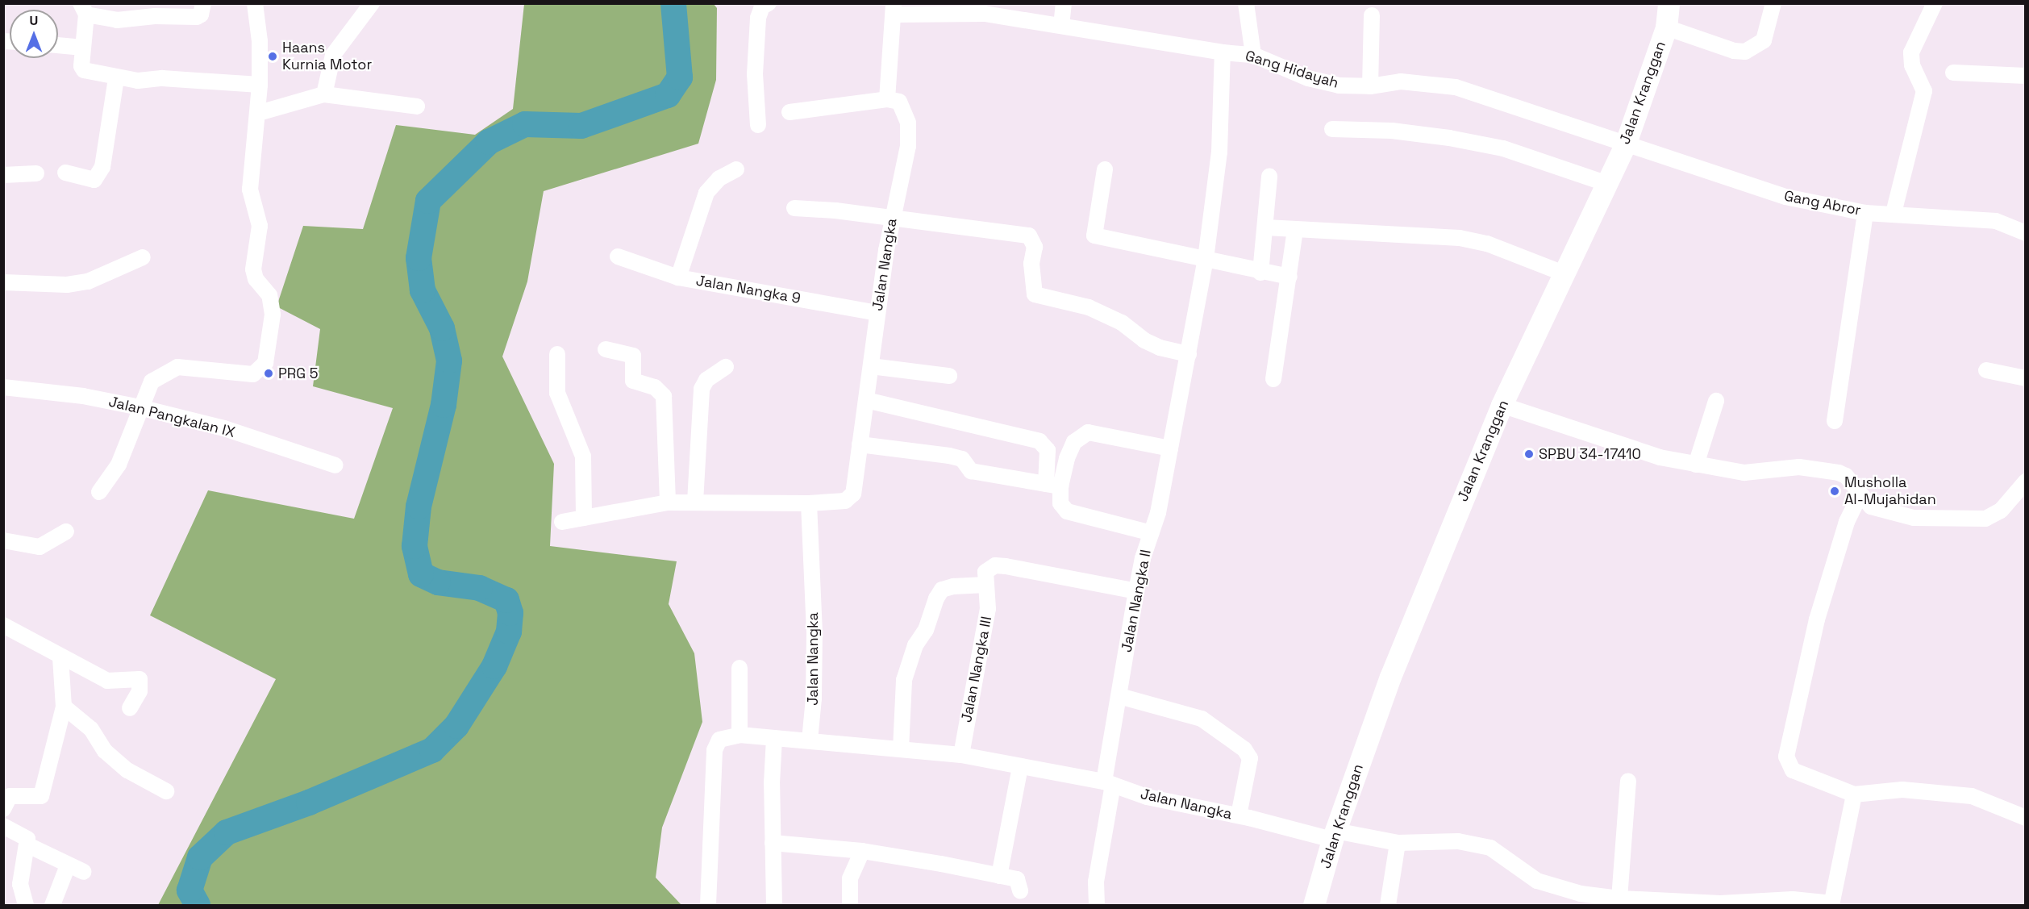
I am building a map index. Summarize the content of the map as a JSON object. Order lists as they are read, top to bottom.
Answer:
{
  "streets": {
    "main road": ["Jalan Kranggan"],
    "street": [
      "Gang Hidayah",
      "Gang Abror",
      "Jalan Nangka",
      "Jalan Nangka 9",
      "Jalan Pangkalan IX",
      "Jalan Nangka II",
      "Jalan Nangka III"
    ]
  },
  "crossings": [
    ["Gang Hidayah", "Jalan Kranggan"],
    ["Gang Hidayah", "Gang Abror"],
    ["Gang Hidayah", "Jalan Nangka II"],
    ["Jalan Kranggan", "Gang Abror"],
    ["Jalan Kranggan", "Jalan Nangka"],
    ["Jalan Nangka", "Jalan Nangka 9"],
    ["Jalan Nangka", "Jalan Nangka II"],
    ["Jalan Nangka", "Jalan Nangka III"]
  ],
  "places": [
    "Haans Kurnia Motor",
    "PRG 5",
    "SPBU 34-17410",
    "Musholla Al-Mujahidan"
  ],
  "north": "top"
}
